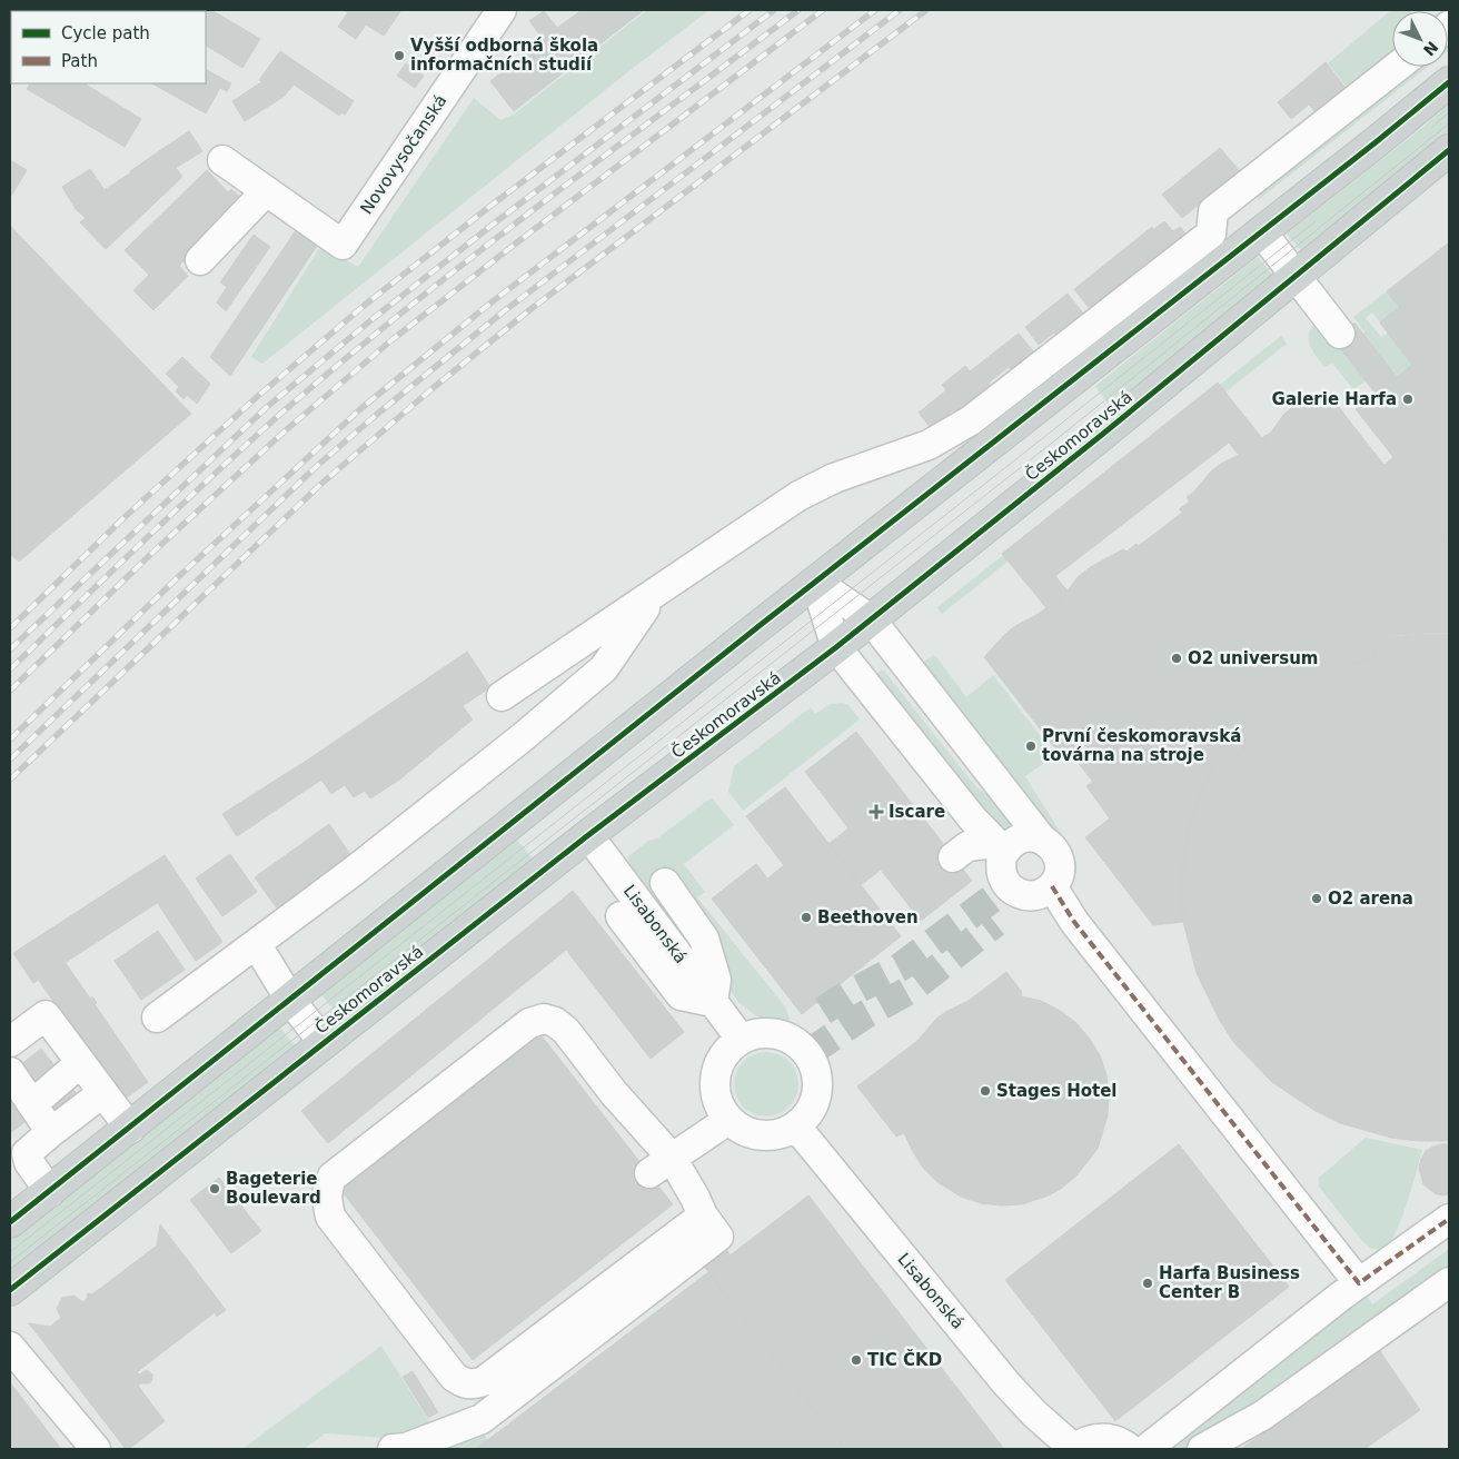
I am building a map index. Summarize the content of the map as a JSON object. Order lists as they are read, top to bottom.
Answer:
{
  "streets": {
    "main road": ["Českomoravská"],
    "street": ["Novovysočanská", "Lisabonská"]
  },
  "crossings": [
    ["Českomoravská", "Lisabonská"]
  ],
  "places": {
    "other": [
      "Vyšší odborná škola informačních studií",
      "Galerie Harfa",
      "O2 universum",
      "První českomoravská továrna na stroje",
      "O2 arena",
      "Beethoven",
      "Stages Hotel",
      "Bageterie Boulevard",
      "Harfa Business Center B",
      "TIC ČKD"
    ],
    "health": ["Iscare"]
  },
  "legend": ["Cycle path", "Path"],
  "north": "bottom right"
}
